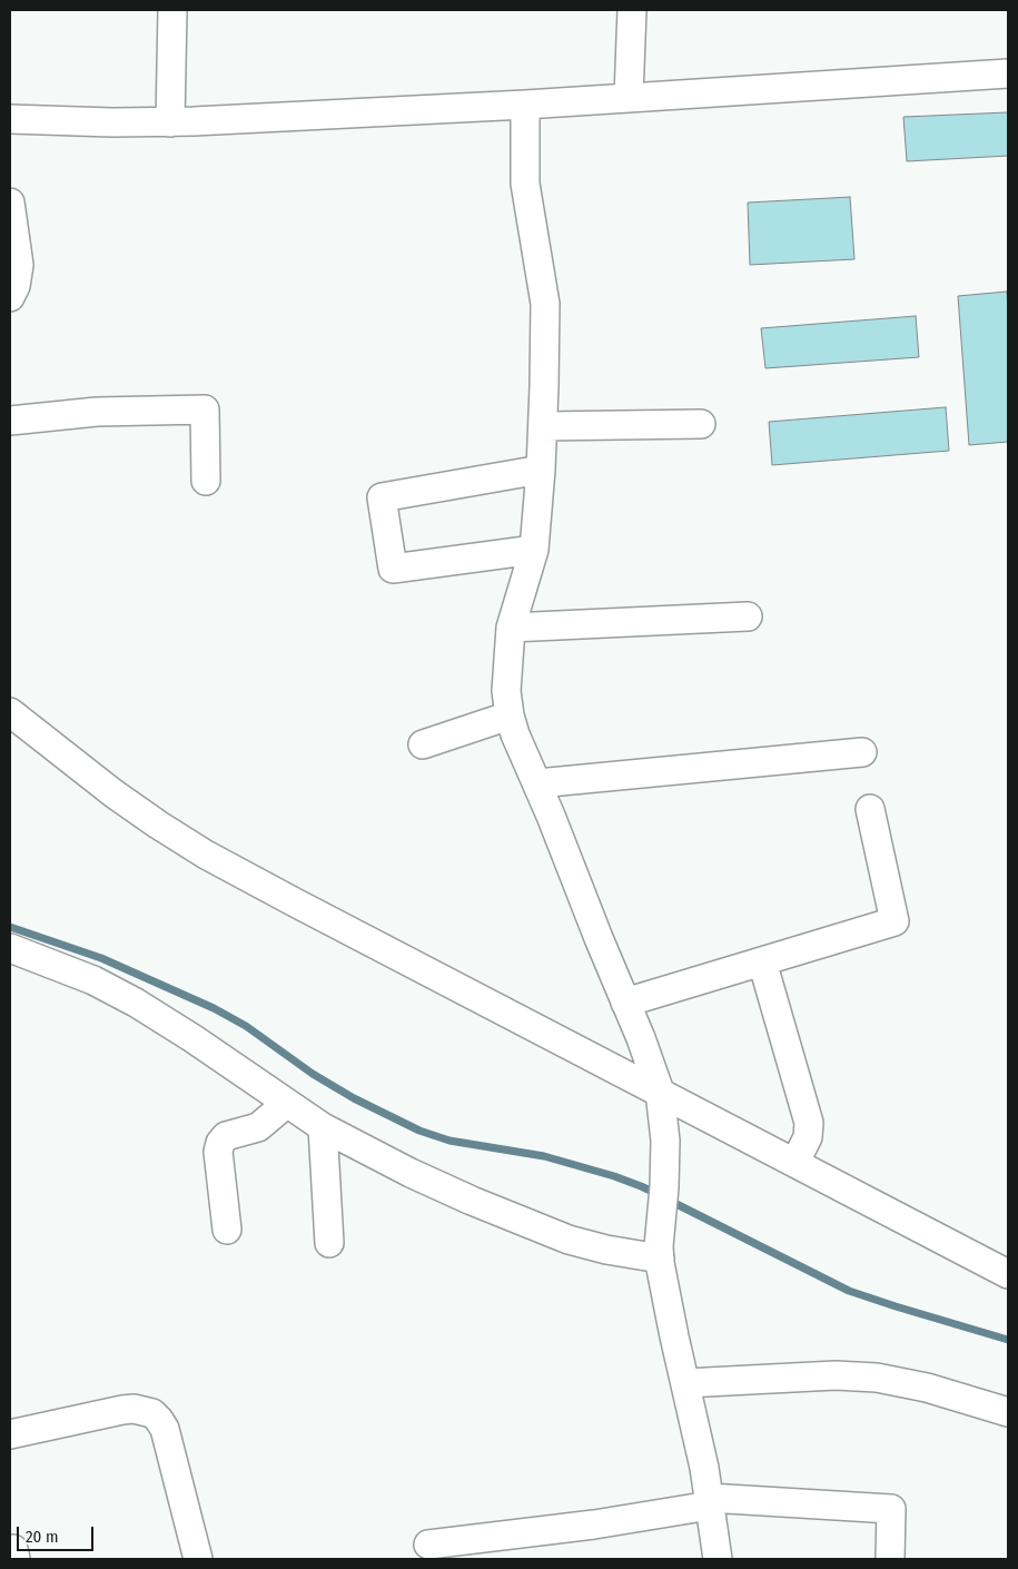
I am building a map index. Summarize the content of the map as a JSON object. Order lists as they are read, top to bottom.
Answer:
{
  "scale_bar": "20 m"
}
